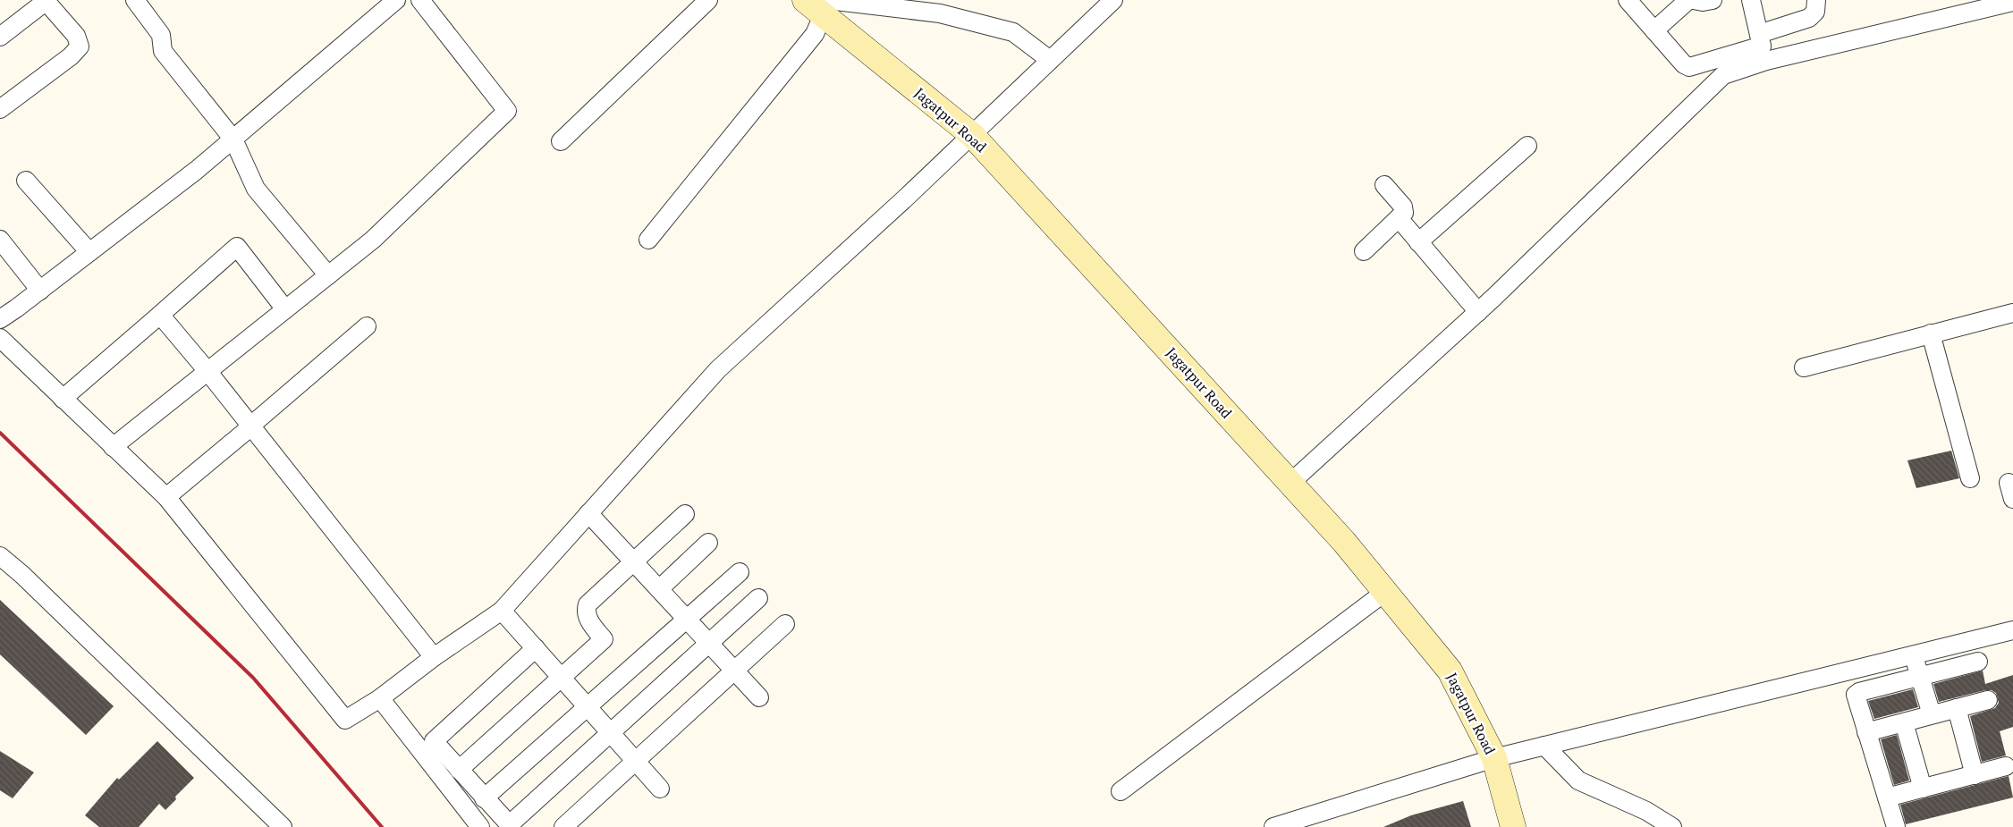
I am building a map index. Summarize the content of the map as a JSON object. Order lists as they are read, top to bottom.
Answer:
{
  "streets": {
    "street": ["Jagatpur Road"]
  }
}
